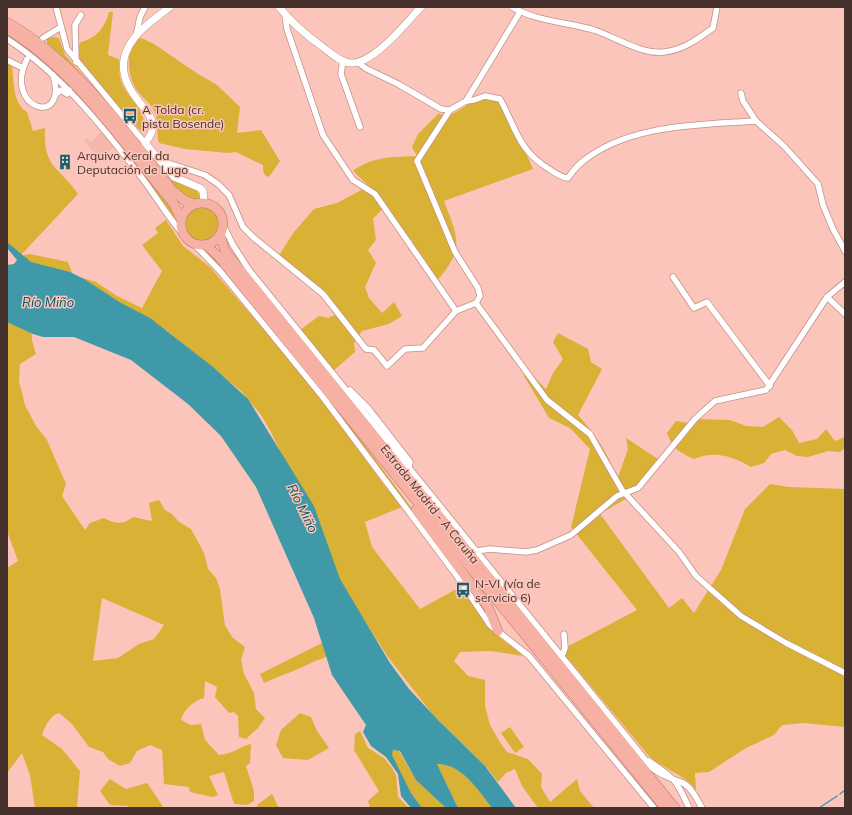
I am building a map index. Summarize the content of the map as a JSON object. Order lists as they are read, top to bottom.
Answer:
{
  "streets": {
    "highway": ["Estrada Madrid - A Coruña"]
  },
  "water": ["Río Miño"],
  "places": {
    "bus stop": ["A Tolda (cr. pista Bosende)", "N-VI (vía de servicio 6)"],
    "building": ["Arquivo Xeral da Deputación de Lugo"]
  }
}
